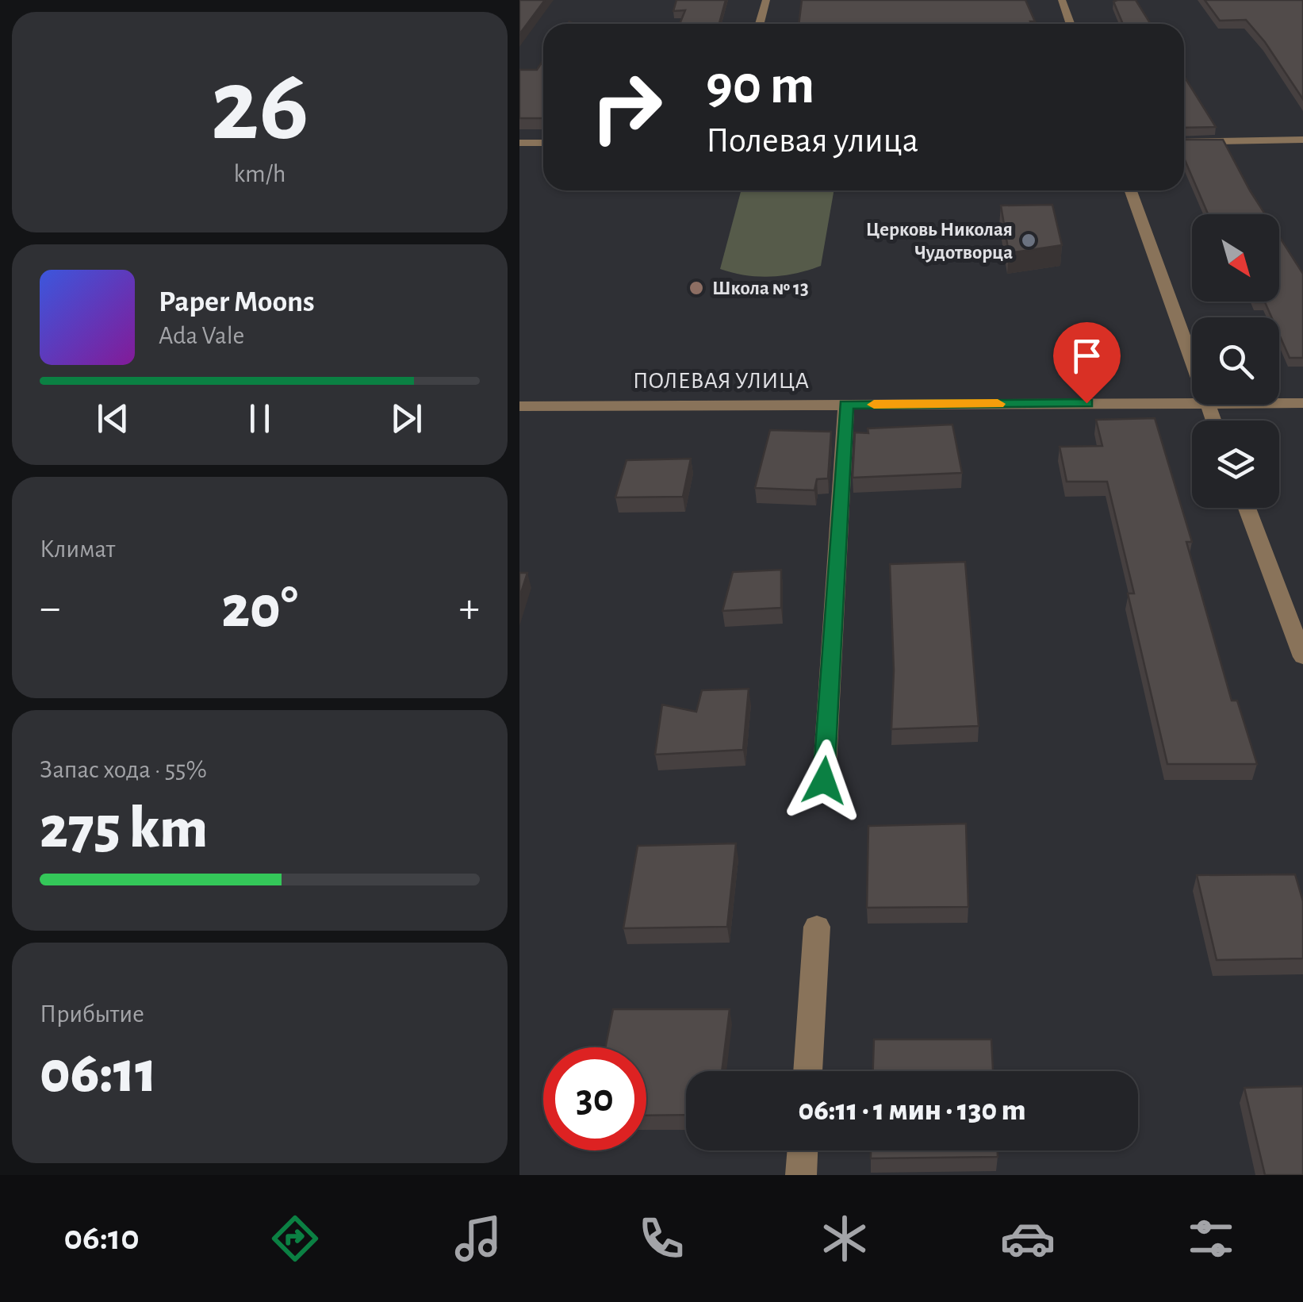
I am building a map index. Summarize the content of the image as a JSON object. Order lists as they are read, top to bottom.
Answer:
{
  "streets": {
    "street": ["ПОЛЕВАЯ УЛИЦА"]
  },
  "places": ["Церковь Николая Чудотворца", "Школа № 13"],
  "north": "bottom right",
  "page": {
    "tile": [
      ["26", "km/h"],
      "Климат",
      ["Запас хода · 55%", "275 km"],
      ["Прибытие", "06:11"]
    ],
    "turn": ["90 m", "Полевая улица"],
    "song": ["Paper Moons", "Ada Vale"],
    "heat": ["−", "20°", "+"],
    "limit": "30",
    "trip": "06:11 · 1 мин · 130 m",
    "tabs": "06:10"
  }
}
